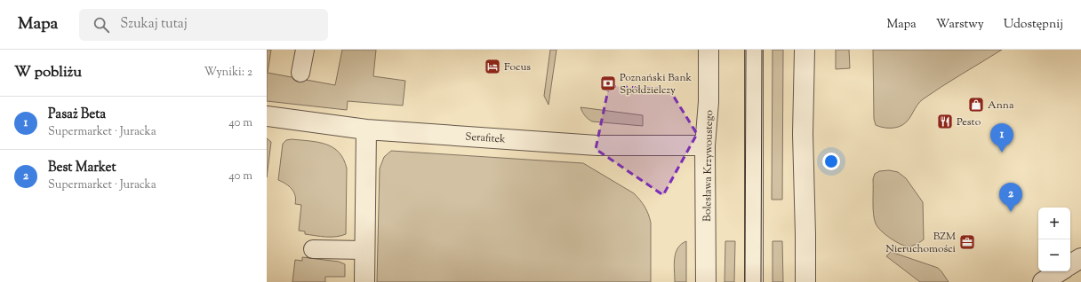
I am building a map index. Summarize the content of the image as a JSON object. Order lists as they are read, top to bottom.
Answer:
{
  "streets": {
    "street": ["Serafitek", "Bolesława Krzywoustego"]
  },
  "crossings": [
    ["Serafitek", "Bolesława Krzywoustego"]
  ],
  "places": {
    "hotel": ["Focus"],
    "bank": ["Poznański Bank Spółdzielczy"],
    "shop": ["Anna"],
    "restaurant": ["Pesto"],
    "office": ["BZM Nieruchomości"]
  },
  "page": {
    "header": "Mapa",
    "search": "Szukaj tutaj",
    "nav": ["Mapa", "Warstwy", "Udostępnij"],
    "heading": ["W pobliżu", "Wyniki: 2"],
    "list": [
      {
        "mark": "1",
        "name": "Pasaż Beta",
        "note": "Supermarket · Juracka",
        "value": "40 m"
      },
      {
        "mark": "2",
        "name": "Best Market",
        "note": "Supermarket · Juracka",
        "value": "40 m"
      }
    ],
    "pins": ["1", "2"],
    "map_buttons": ["+", "−"]
  }
}
